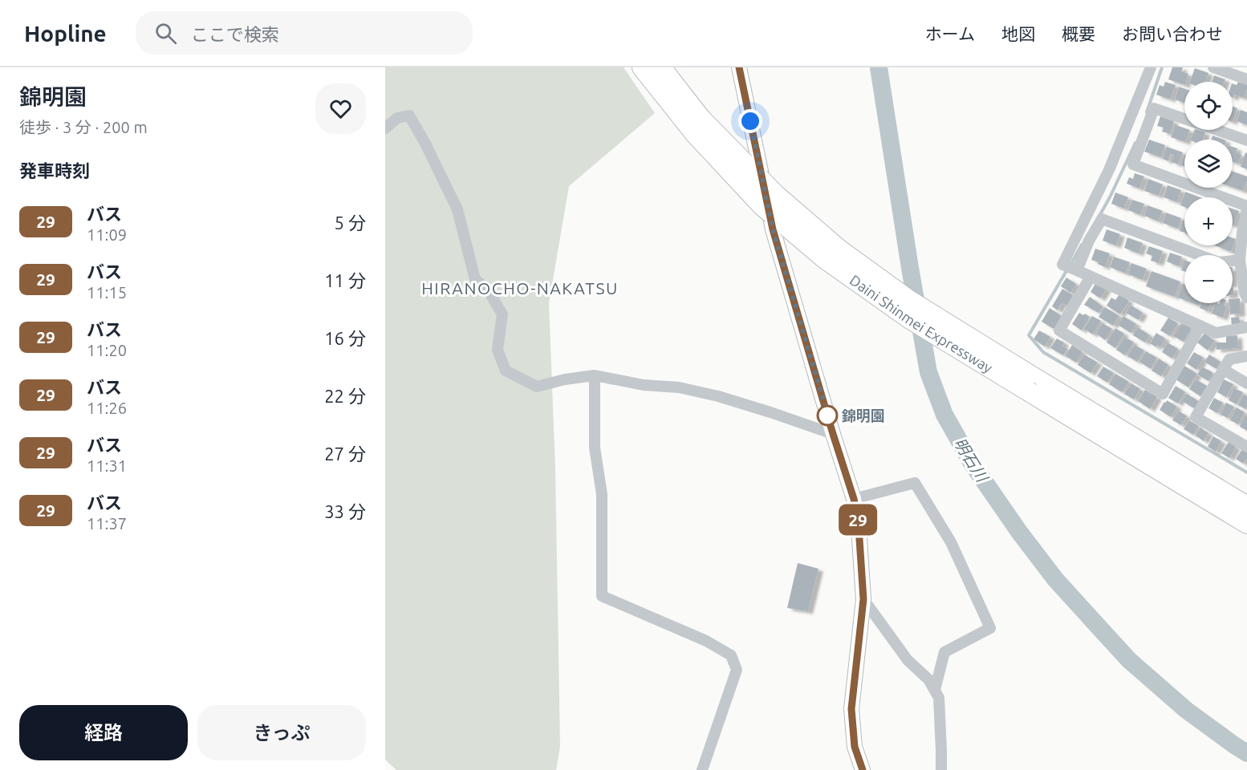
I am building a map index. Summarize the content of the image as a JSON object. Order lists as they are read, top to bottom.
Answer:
{
  "streets": {
    "highway": ["Daini Shinmei Expressway"]
  },
  "districts": ["HIRANOCHO-NAKATSU"],
  "water": ["明石川"],
  "places": ["錦明園"],
  "lines": ["bus line 29"],
  "page": {
    "header": "Hopline",
    "search": "ここで検索",
    "nav": [
      "ホーム",
      "地図",
      "概要",
      "お問い合わせ"
    ],
    "heading": [
      ["錦明園", "徒歩 · 3 分 · 200 m"],
      "発車時刻"
    ],
    "on_map": "29",
    "map_buttons": ["+", "−"],
    "list": [
      {
        "mark": "29",
        "name": "バス",
        "note": "11:09",
        "value": "5 分"
      },
      {
        "mark": "29",
        "name": "バス",
        "note": "11:15",
        "value": "11 分"
      },
      {
        "mark": "29",
        "name": "バス",
        "note": "11:20",
        "value": "16 分"
      },
      {
        "mark": "29",
        "name": "バス",
        "note": "11:26",
        "value": "22 分"
      },
      {
        "mark": "29",
        "name": "バス",
        "note": "11:31",
        "value": "27 分"
      },
      {
        "mark": "29",
        "name": "バス",
        "note": "11:37",
        "value": "33 分"
      }
    ],
    "buttons": ["経路", "きっぷ"]
  }
}
